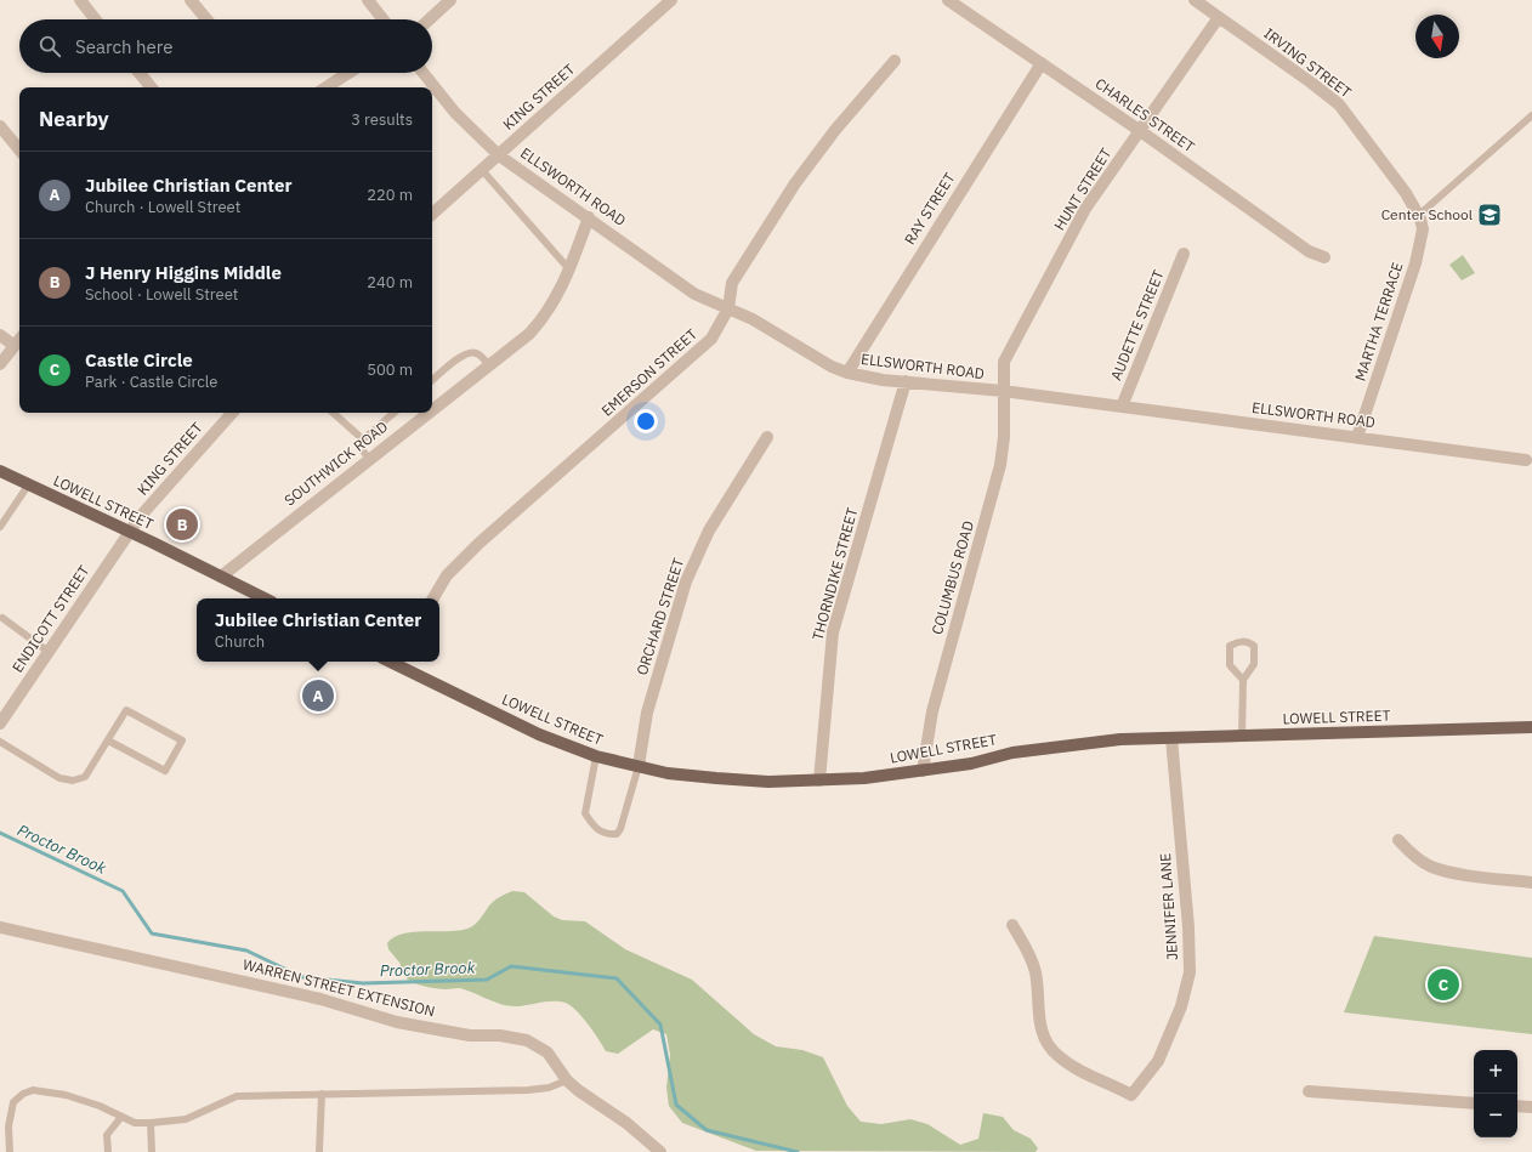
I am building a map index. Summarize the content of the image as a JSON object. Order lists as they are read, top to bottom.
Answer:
{
  "streets": {
    "main road": ["LOWELL STREET"],
    "street": [
      "IRVING STREET",
      "KING STREET",
      "CHARLES STREET",
      "ELLSWORTH ROAD",
      "HUNT STREET",
      "RAY STREET",
      "MARTHA TERRACE",
      "AUDETTE STREET",
      "EMERSON STREET",
      "SOUTHWICK ROAD",
      "THORNDIKE STREET",
      "COLUMBUS ROAD",
      "ORCHARD STREET",
      "ENDICOTT STREET",
      "JENNIFER LANE",
      "WARREN STREET EXTENSION"
    ]
  },
  "crossings": [
    ["IRVING STREET", "HUNT STREET"],
    ["IRVING STREET", "MARTHA TERRACE"],
    ["KING STREET", "ELLSWORTH ROAD"],
    ["KING STREET", "LOWELL STREET"],
    ["KING STREET", "ENDICOTT STREET"],
    ["CHARLES STREET", "HUNT STREET"],
    ["CHARLES STREET", "RAY STREET"],
    ["ELLSWORTH ROAD", "HUNT STREET"],
    ["ELLSWORTH ROAD", "RAY STREET"],
    ["ELLSWORTH ROAD", "MARTHA TERRACE"],
    ["ELLSWORTH ROAD", "AUDETTE STREET"],
    ["ELLSWORTH ROAD", "EMERSON STREET"],
    ["ELLSWORTH ROAD", "SOUTHWICK ROAD"],
    ["ELLSWORTH ROAD", "THORNDIKE STREET"],
    ["ELLSWORTH ROAD", "COLUMBUS ROAD"],
    ["HUNT STREET", "COLUMBUS ROAD"],
    ["SOUTHWICK ROAD", "LOWELL STREET"],
    ["LOWELL STREET", "THORNDIKE STREET"],
    ["LOWELL STREET", "COLUMBUS ROAD"],
    ["LOWELL STREET", "ORCHARD STREET"],
    ["LOWELL STREET", "ENDICOTT STREET"],
    ["LOWELL STREET", "JENNIFER LANE"]
  ],
  "water": ["Proctor Brook"],
  "places": {
    "school or university": ["Center School"]
  },
  "north": "bottom",
  "page": {
    "search": "Search here",
    "heading": ["Nearby", "3 results"],
    "list": [
      {
        "mark": "A",
        "name": "Jubilee Christian Center",
        "note": "Church · Lowell Street",
        "value": "220 m"
      },
      {
        "mark": "B",
        "name": "J Henry Higgins Middle",
        "note": "School · Lowell Street",
        "value": "240 m"
      },
      {
        "mark": "C",
        "name": "Castle Circle",
        "note": "Park · Castle Circle",
        "value": "500 m"
      }
    ],
    "pins": ["B", "A", "C"],
    "popup": ["Jubilee Christian Center", "Church"],
    "map_buttons": ["+", "−"]
  }
}
